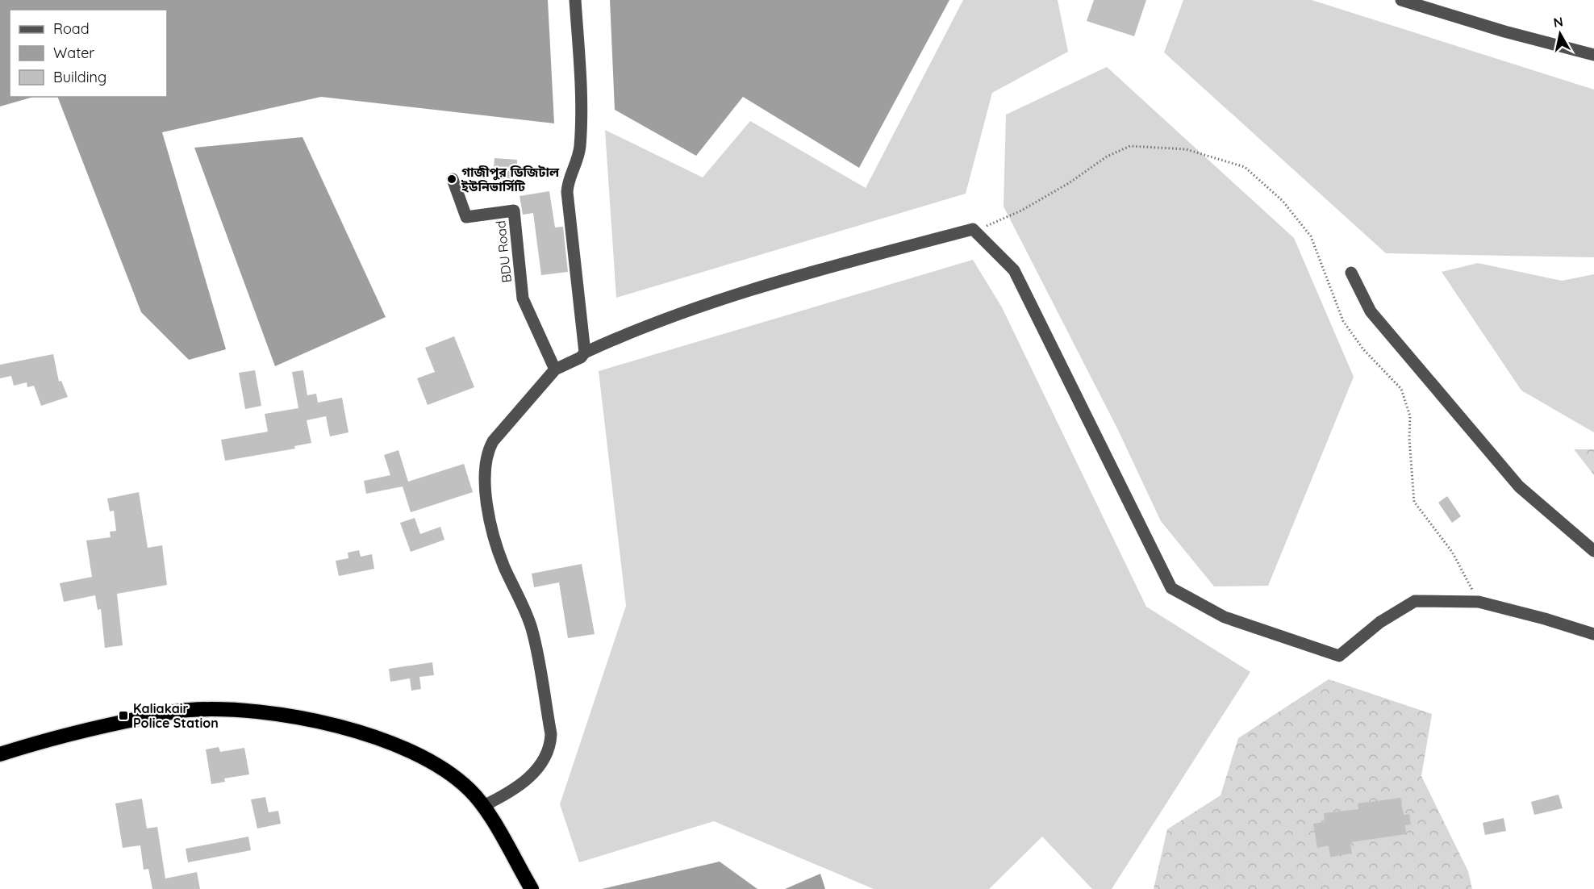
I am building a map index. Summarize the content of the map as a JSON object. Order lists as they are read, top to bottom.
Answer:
{
  "streets": {
    "street": ["BDU Road"]
  },
  "places": {
    "other": ["গাজীপুর ডিজিটাল ইউনিভার্সিটি"],
    "transit": ["Kaliakair Police Station"]
  },
  "legend": ["Road", "Water", "Building"],
  "north": "top"
}
